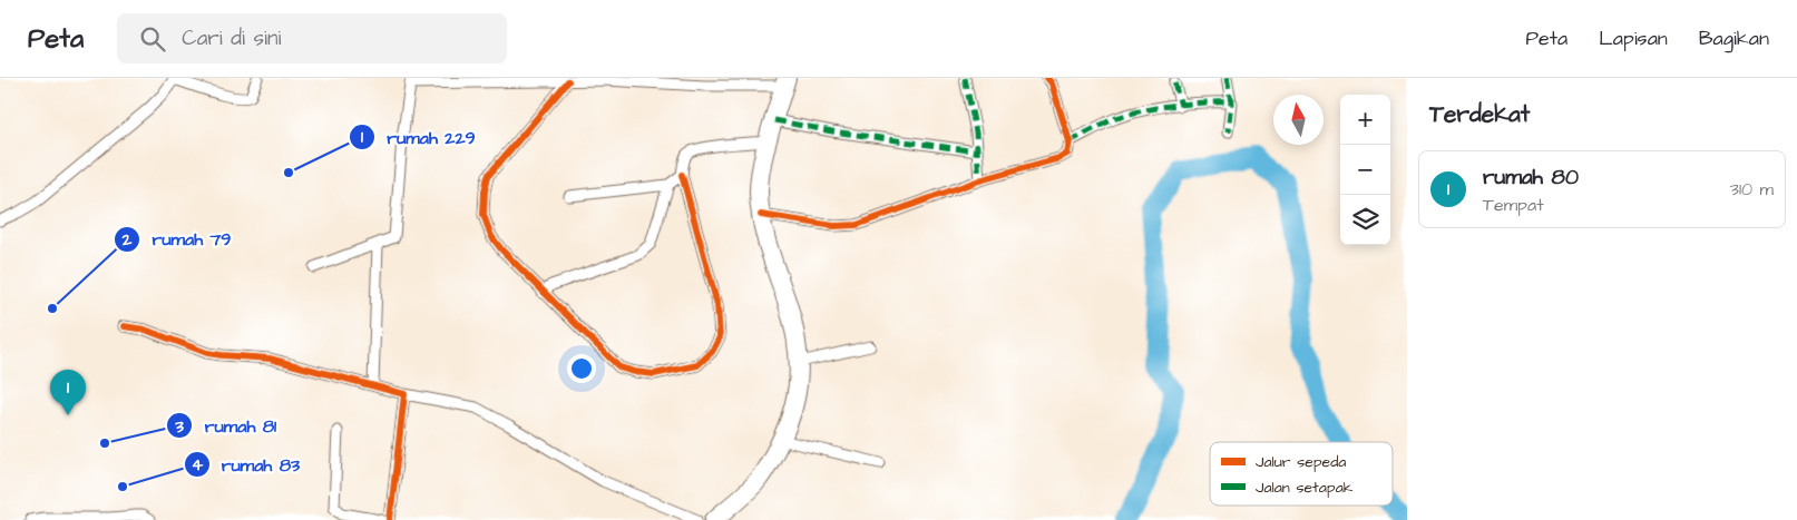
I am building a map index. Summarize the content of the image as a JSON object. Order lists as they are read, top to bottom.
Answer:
{
  "places": [
    "rumah 229",
    "rumah 79",
    "rumah 81",
    "rumah 83"
  ],
  "legend": ["Jalur sepeda", "Jalan setapak"],
  "north": "top",
  "page": {
    "header": "Peta",
    "search": "Cari di sini",
    "nav": ["Peta", "Lapisan", "Bagikan"],
    "heading": "Terdekat",
    "map_buttons": ["+", "−"],
    "list": [
      {
        "mark": "1",
        "name": "rumah 80",
        "note": "Tempat",
        "value": "310 m"
      }
    ],
    "pins": "1"
  }
}
